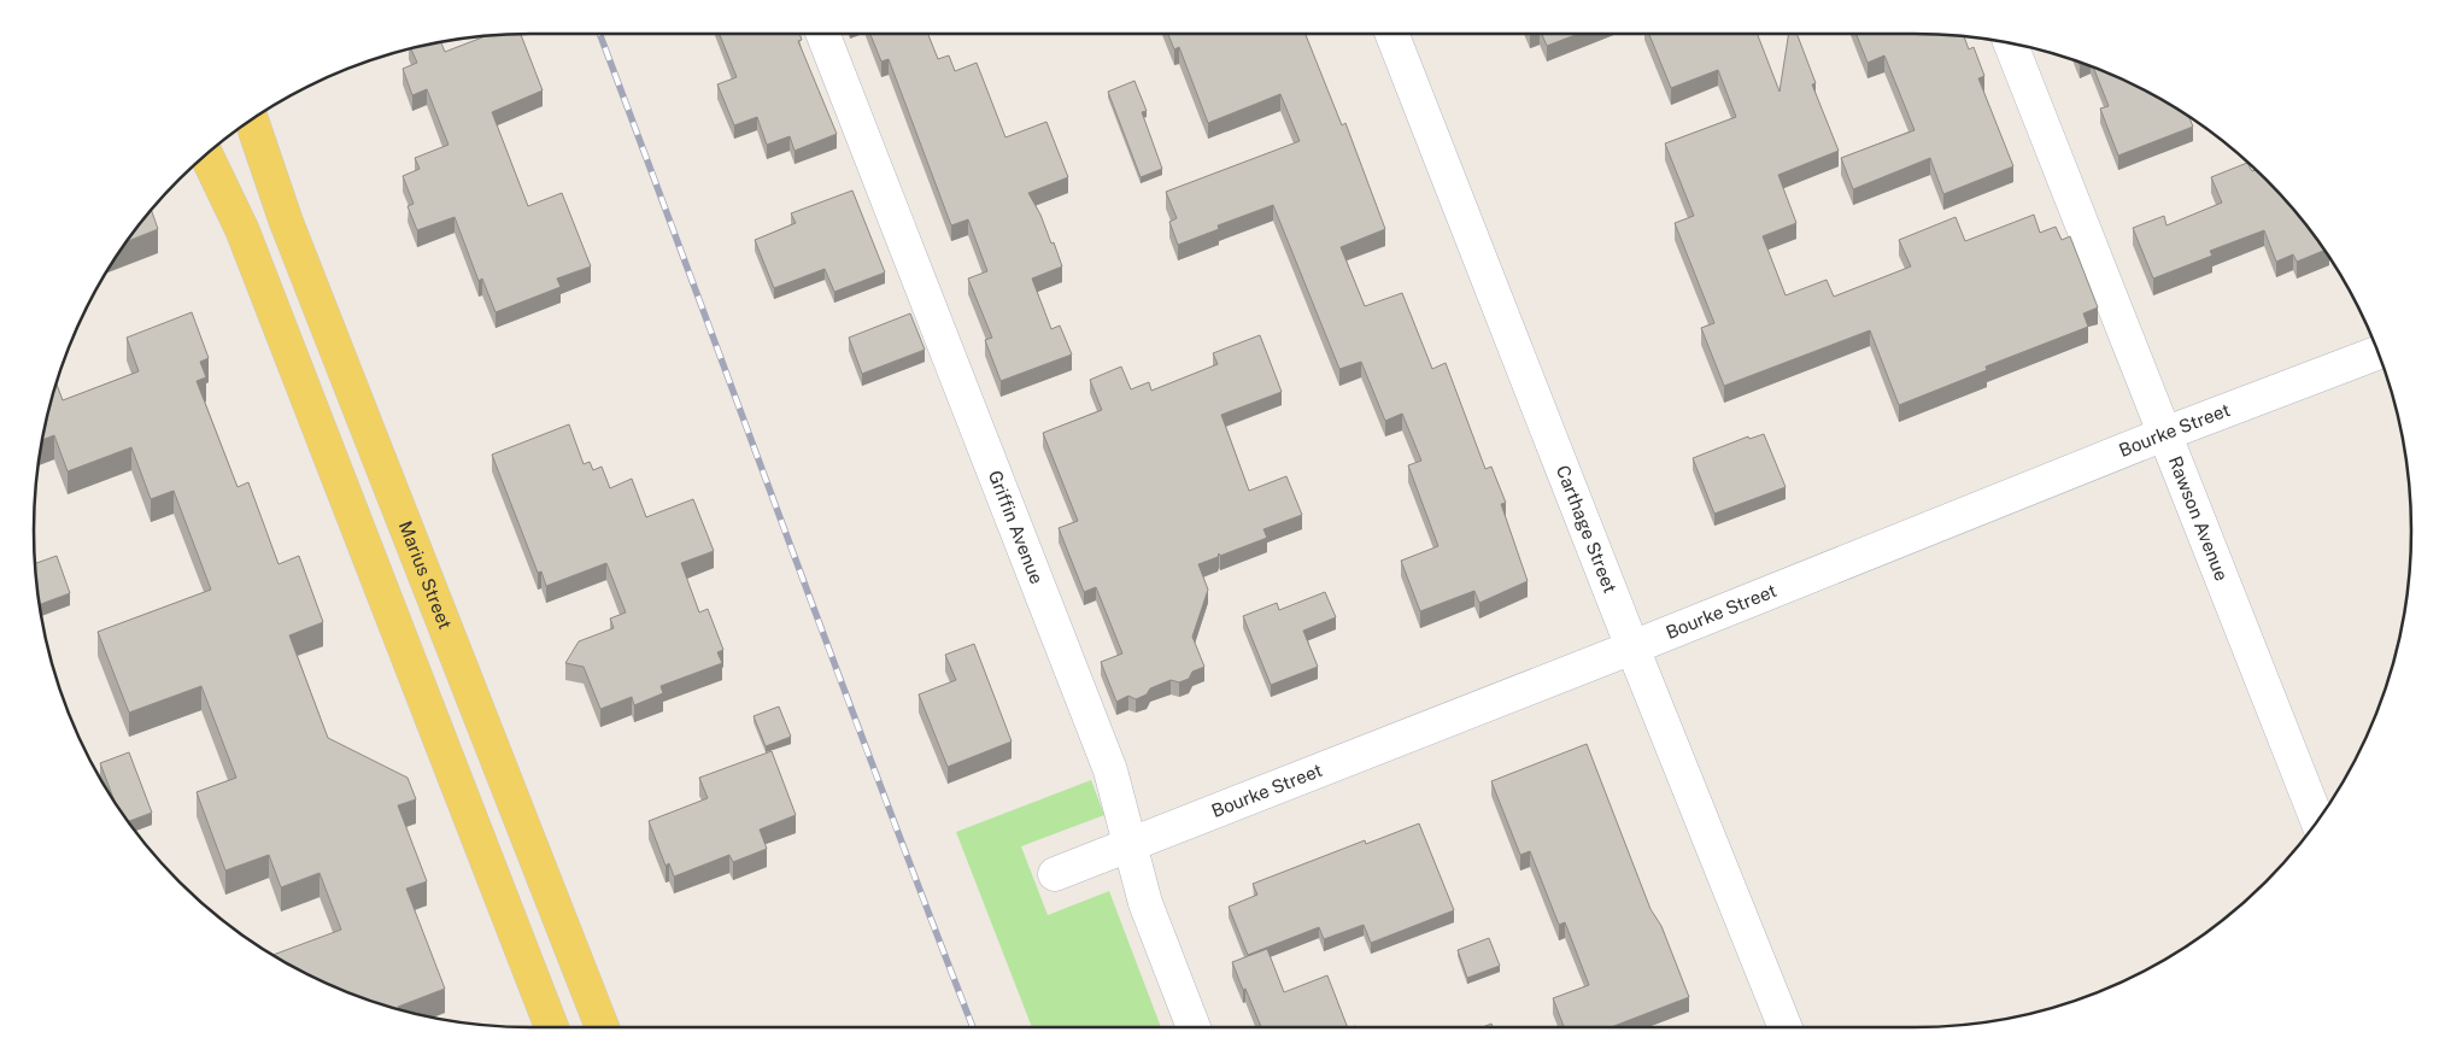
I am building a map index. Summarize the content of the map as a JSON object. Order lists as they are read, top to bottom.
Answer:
{
  "streets": {
    "main road": ["Marius Street"],
    "street": [
      "Bourke Street",
      "Rawson Avenue",
      "Griffin Avenue",
      "Carthage Street"
    ]
  },
  "crossings": [
    ["Bourke Street", "Rawson Avenue"],
    ["Bourke Street", "Griffin Avenue"],
    ["Bourke Street", "Carthage Street"]
  ]
}
